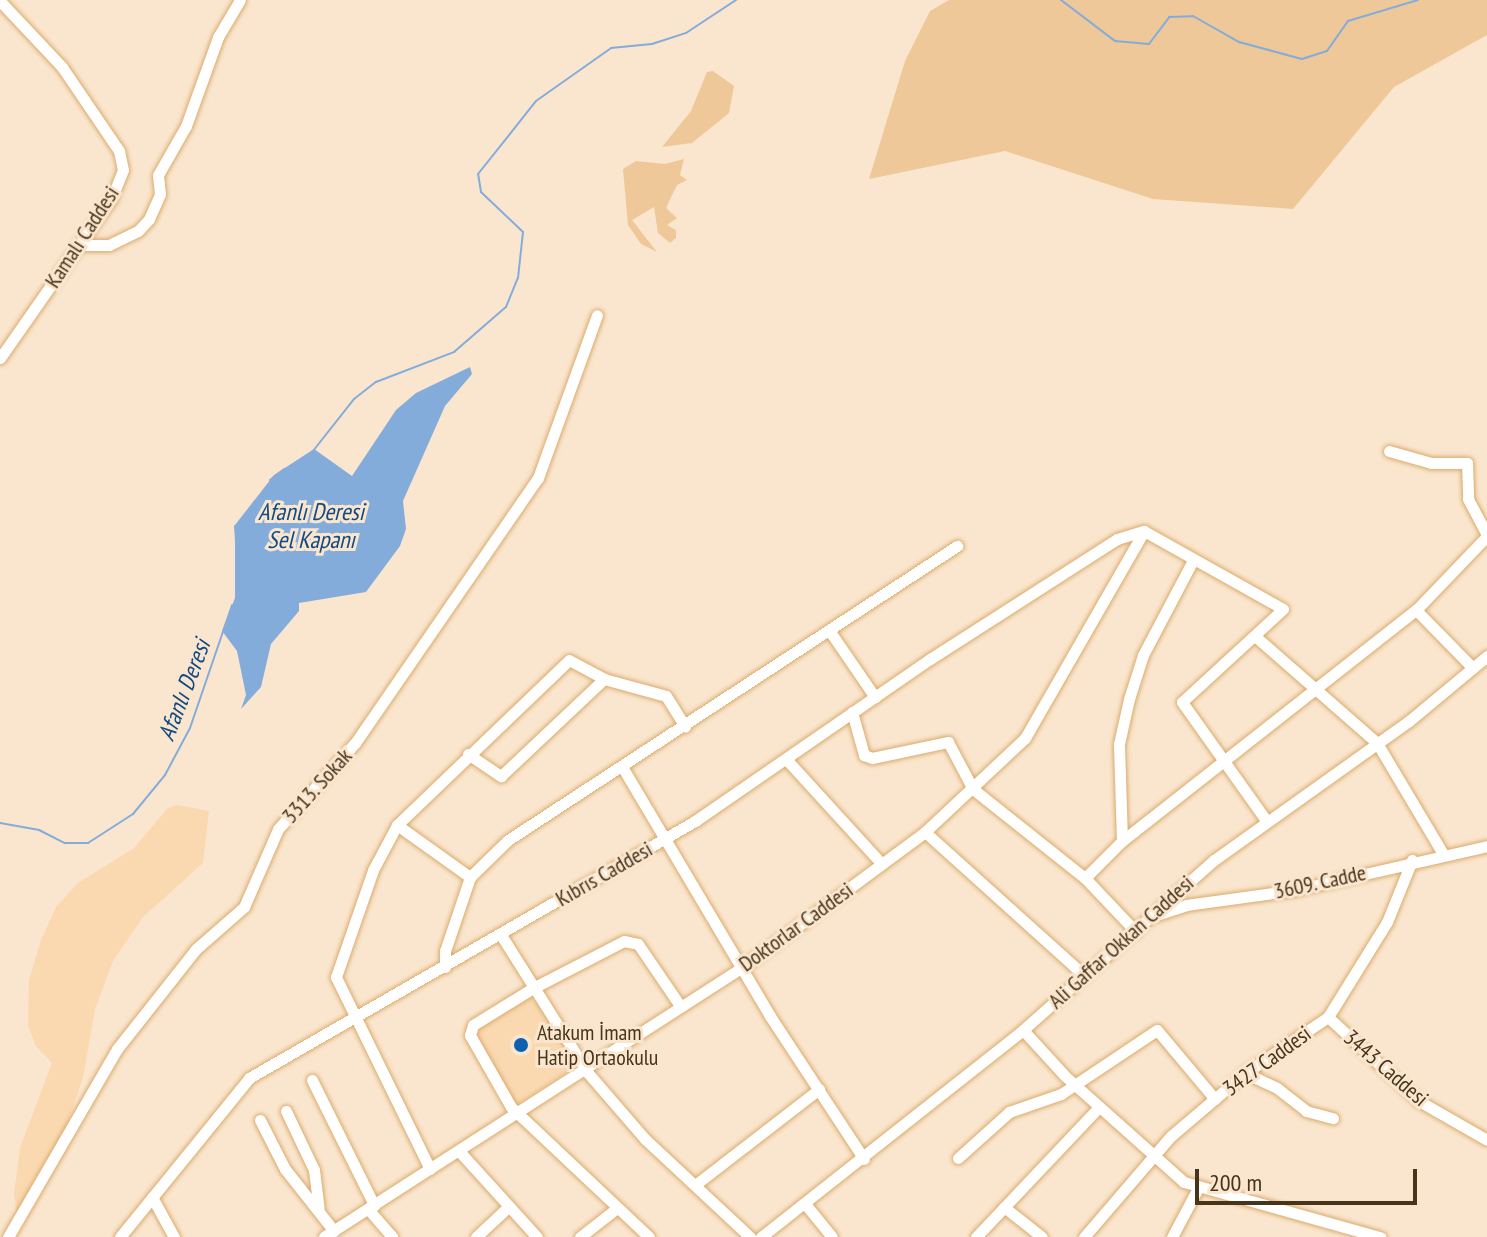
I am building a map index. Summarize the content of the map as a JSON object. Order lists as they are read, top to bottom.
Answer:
{
  "streets": {
    "street": [
      "Kamalı Caddesi",
      "3313. Sokak",
      "Kıbrıs Caddesi",
      "3609. Cadde",
      "Doktorlar Caddesi",
      "Ali Gaffar Okkan Caddesi",
      "3427 Caddesi",
      "3443 Caddesi"
    ]
  },
  "crossings": [
    ["Kıbrıs Caddesi", "Doktorlar Caddesi"],
    ["3609. Cadde", "Ali Gaffar Okkan Caddesi"],
    ["3609. Cadde", "3427 Caddesi"],
    ["3427 Caddesi", "3443 Caddesi"]
  ],
  "water": ["Afanlı Deresi Sel Kapanı", "Afanlı Deresi"],
  "places": ["Atakum İmam Hatip Ortaokulu"],
  "scale_bar": "200 m"
}
